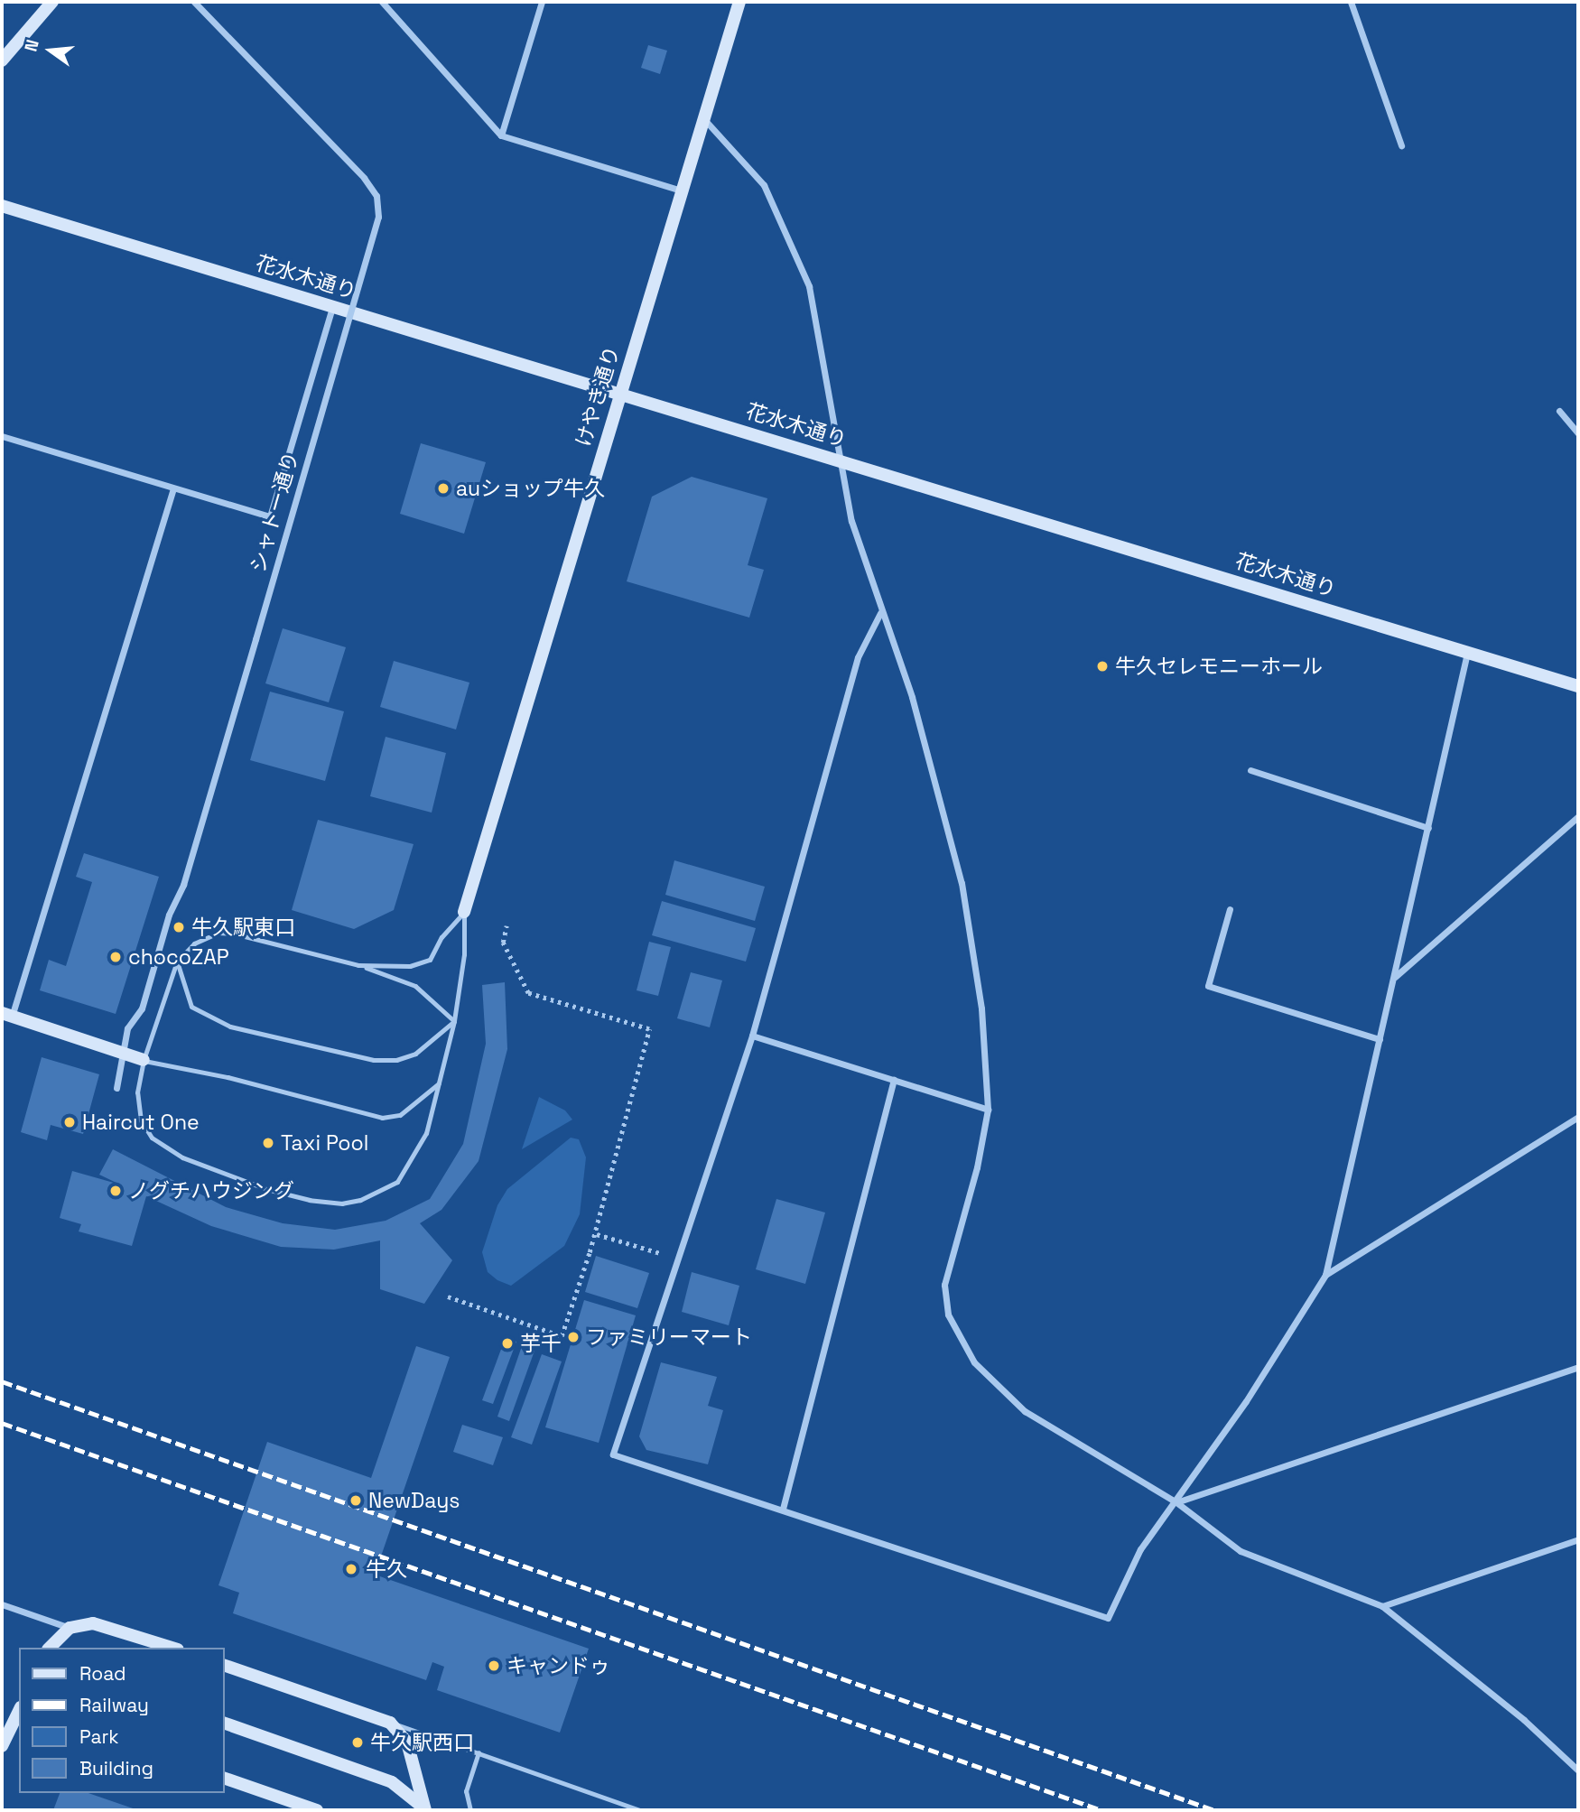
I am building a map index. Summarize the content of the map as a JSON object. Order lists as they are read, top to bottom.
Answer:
{
  "streets": {
    "street": ["花水木通り", "けやき通り", "シャトー通り"]
  },
  "crossings": [
    ["花水木通り", "けやき通り"]
  ],
  "places": [
    "auショップ牛久",
    "牛久セレモニーホール",
    "牛久駅東口",
    "chocoZAP",
    "Haircut One",
    "Taxi Pool",
    "ノグチハウジング",
    "ファミリーマート",
    "芋千",
    "NewDays",
    "牛久",
    "キャンドゥ",
    "牛久駅西口"
  ],
  "legend": [
    "Road",
    "Railway",
    "Park",
    "Building"
  ],
  "north": "left"
}
